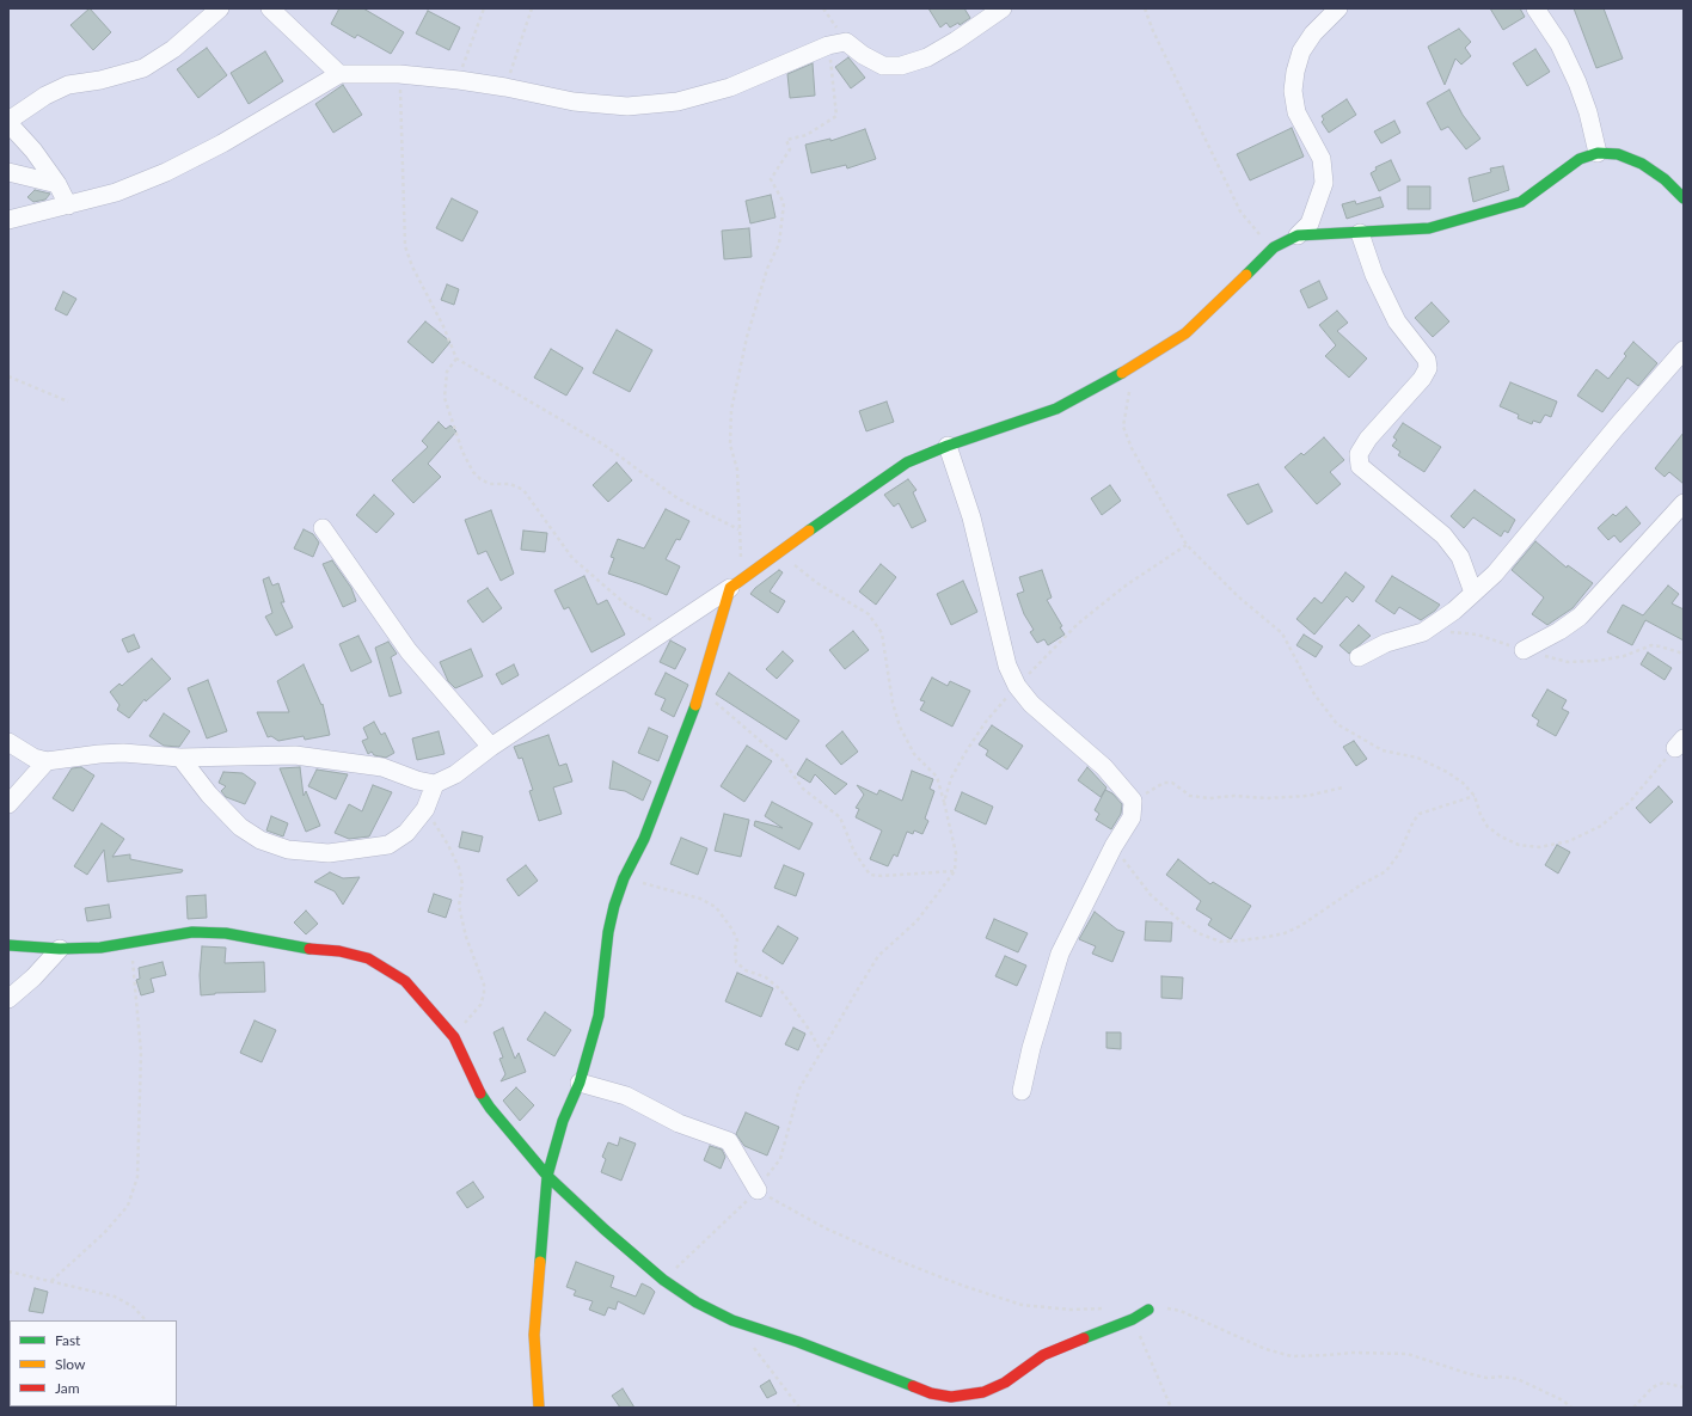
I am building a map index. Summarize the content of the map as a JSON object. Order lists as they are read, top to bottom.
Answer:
{
  "legend": ["Fast", "Slow", "Jam"]
}
